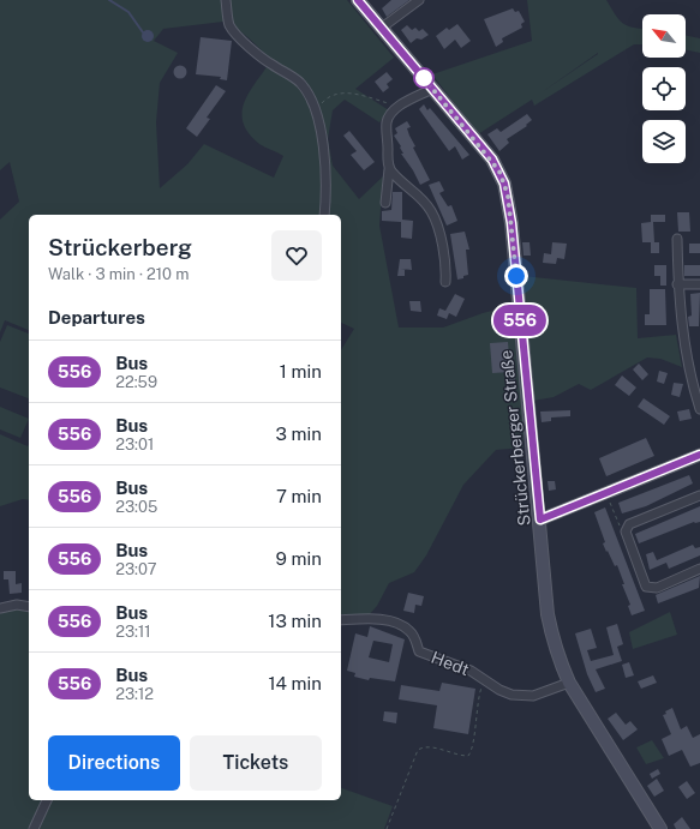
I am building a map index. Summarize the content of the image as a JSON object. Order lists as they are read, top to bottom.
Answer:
{
  "streets": {
    "main road": ["Strückerberger Straße"],
    "street": ["Hedt"]
  },
  "crossings": [
    ["Strückerberger Straße", "Hedt"]
  ],
  "lines": ["bus line 556"],
  "north": "top left",
  "page": {
    "on_map": "556",
    "heading": [
      ["Strückerberg", "Walk · 3 min · 210 m"],
      "Departures"
    ],
    "list": [
      {
        "mark": "556",
        "name": "Bus",
        "note": "22:59",
        "value": "1 min"
      },
      {
        "mark": "556",
        "name": "Bus",
        "note": "23:01",
        "value": "3 min"
      },
      {
        "mark": "556",
        "name": "Bus",
        "note": "23:05",
        "value": "7 min"
      },
      {
        "mark": "556",
        "name": "Bus",
        "note": "23:07",
        "value": "9 min"
      },
      {
        "mark": "556",
        "name": "Bus",
        "note": "23:11",
        "value": "13 min"
      },
      {
        "mark": "556",
        "name": "Bus",
        "note": "23:12",
        "value": "14 min"
      }
    ],
    "buttons": ["Directions", "Tickets"]
  }
}
